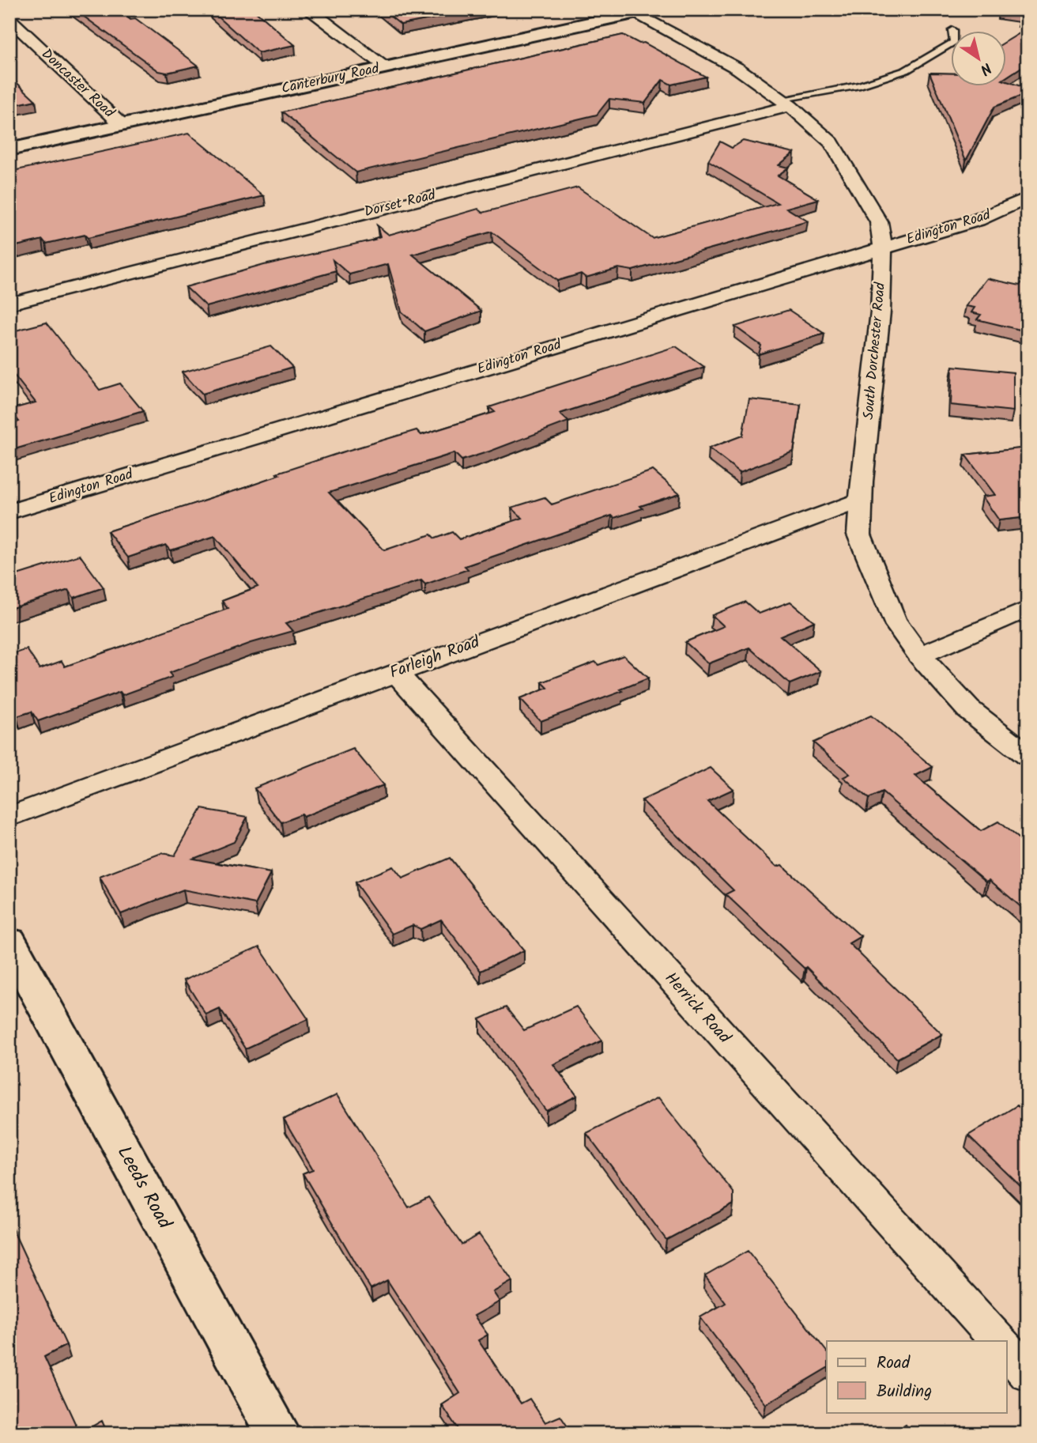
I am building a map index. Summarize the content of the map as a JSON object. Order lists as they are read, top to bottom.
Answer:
{
  "streets": {
    "street": [
      "Canterbury Road",
      "Doncaster Road",
      "Dorset Road",
      "Edington Road",
      "South Dorchester Road",
      "Farleigh Road",
      "Herrick Road",
      "Leeds Road"
    ]
  },
  "crossings": [
    ["Canterbury Road", "Doncaster Road"],
    ["Canterbury Road", "South Dorchester Road"],
    ["Dorset Road", "South Dorchester Road"],
    ["Edington Road", "South Dorchester Road"],
    ["South Dorchester Road", "Farleigh Road"],
    ["Farleigh Road", "Herrick Road"]
  ],
  "legend": ["Road", "Building"],
  "north": "bottom right"
}
